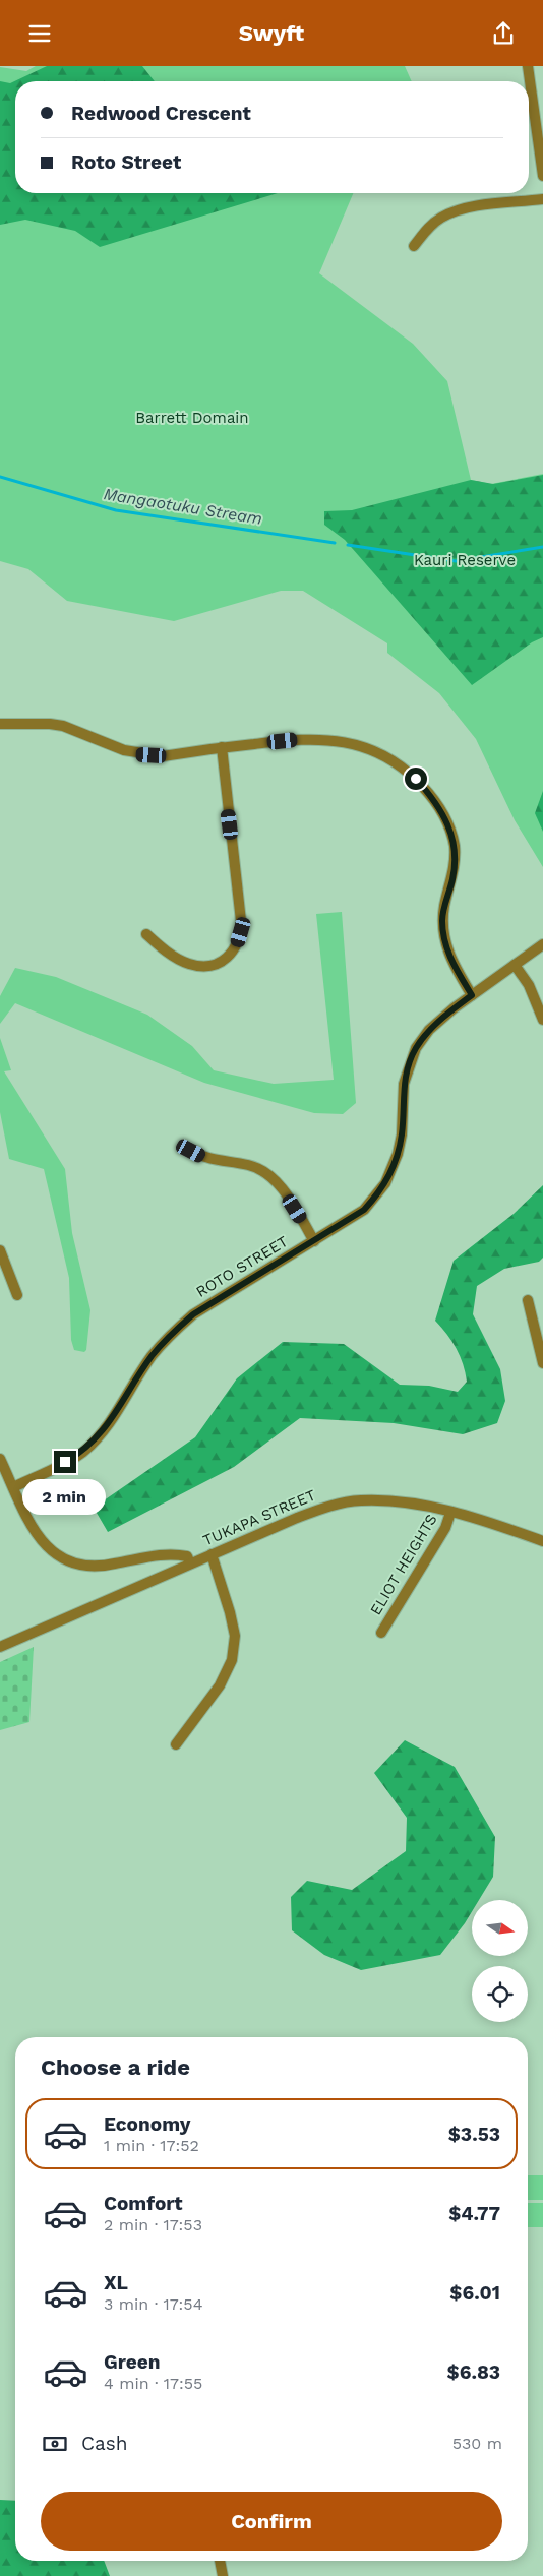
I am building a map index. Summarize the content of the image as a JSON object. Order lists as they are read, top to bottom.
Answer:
{
  "streets": {
    "street": ["ROTO STREET", "TUKAPA STREET", "ELIOT HEIGHTS"]
  },
  "crossings": [
    ["TUKAPA STREET", "ELIOT HEIGHTS"]
  ],
  "water": ["Mangaotuku Stream"],
  "parks": ["Barrett Domain", "Kauri Reserve"],
  "north": "right",
  "page": {
    "header": "Swyft",
    "banner": ["Redwood Crescent", "Roto Street"],
    "bubble": "2 min",
    "heading": "Choose a ride",
    "list": [
      {
        "name": "Economy",
        "note": "1 min · 17:52",
        "value": "$3.53"
      },
      {
        "name": "Comfort",
        "note": "2 min · 17:53",
        "value": "$4.77"
      },
      {
        "name": "XL",
        "note": "3 min · 17:54",
        "value": "$6.01"
      },
      {
        "name": "Green",
        "note": "4 min · 17:55",
        "value": "$6.83"
      }
    ],
    "pay": ["Cash", "530 m"],
    "buttons": "Confirm"
  }
}
